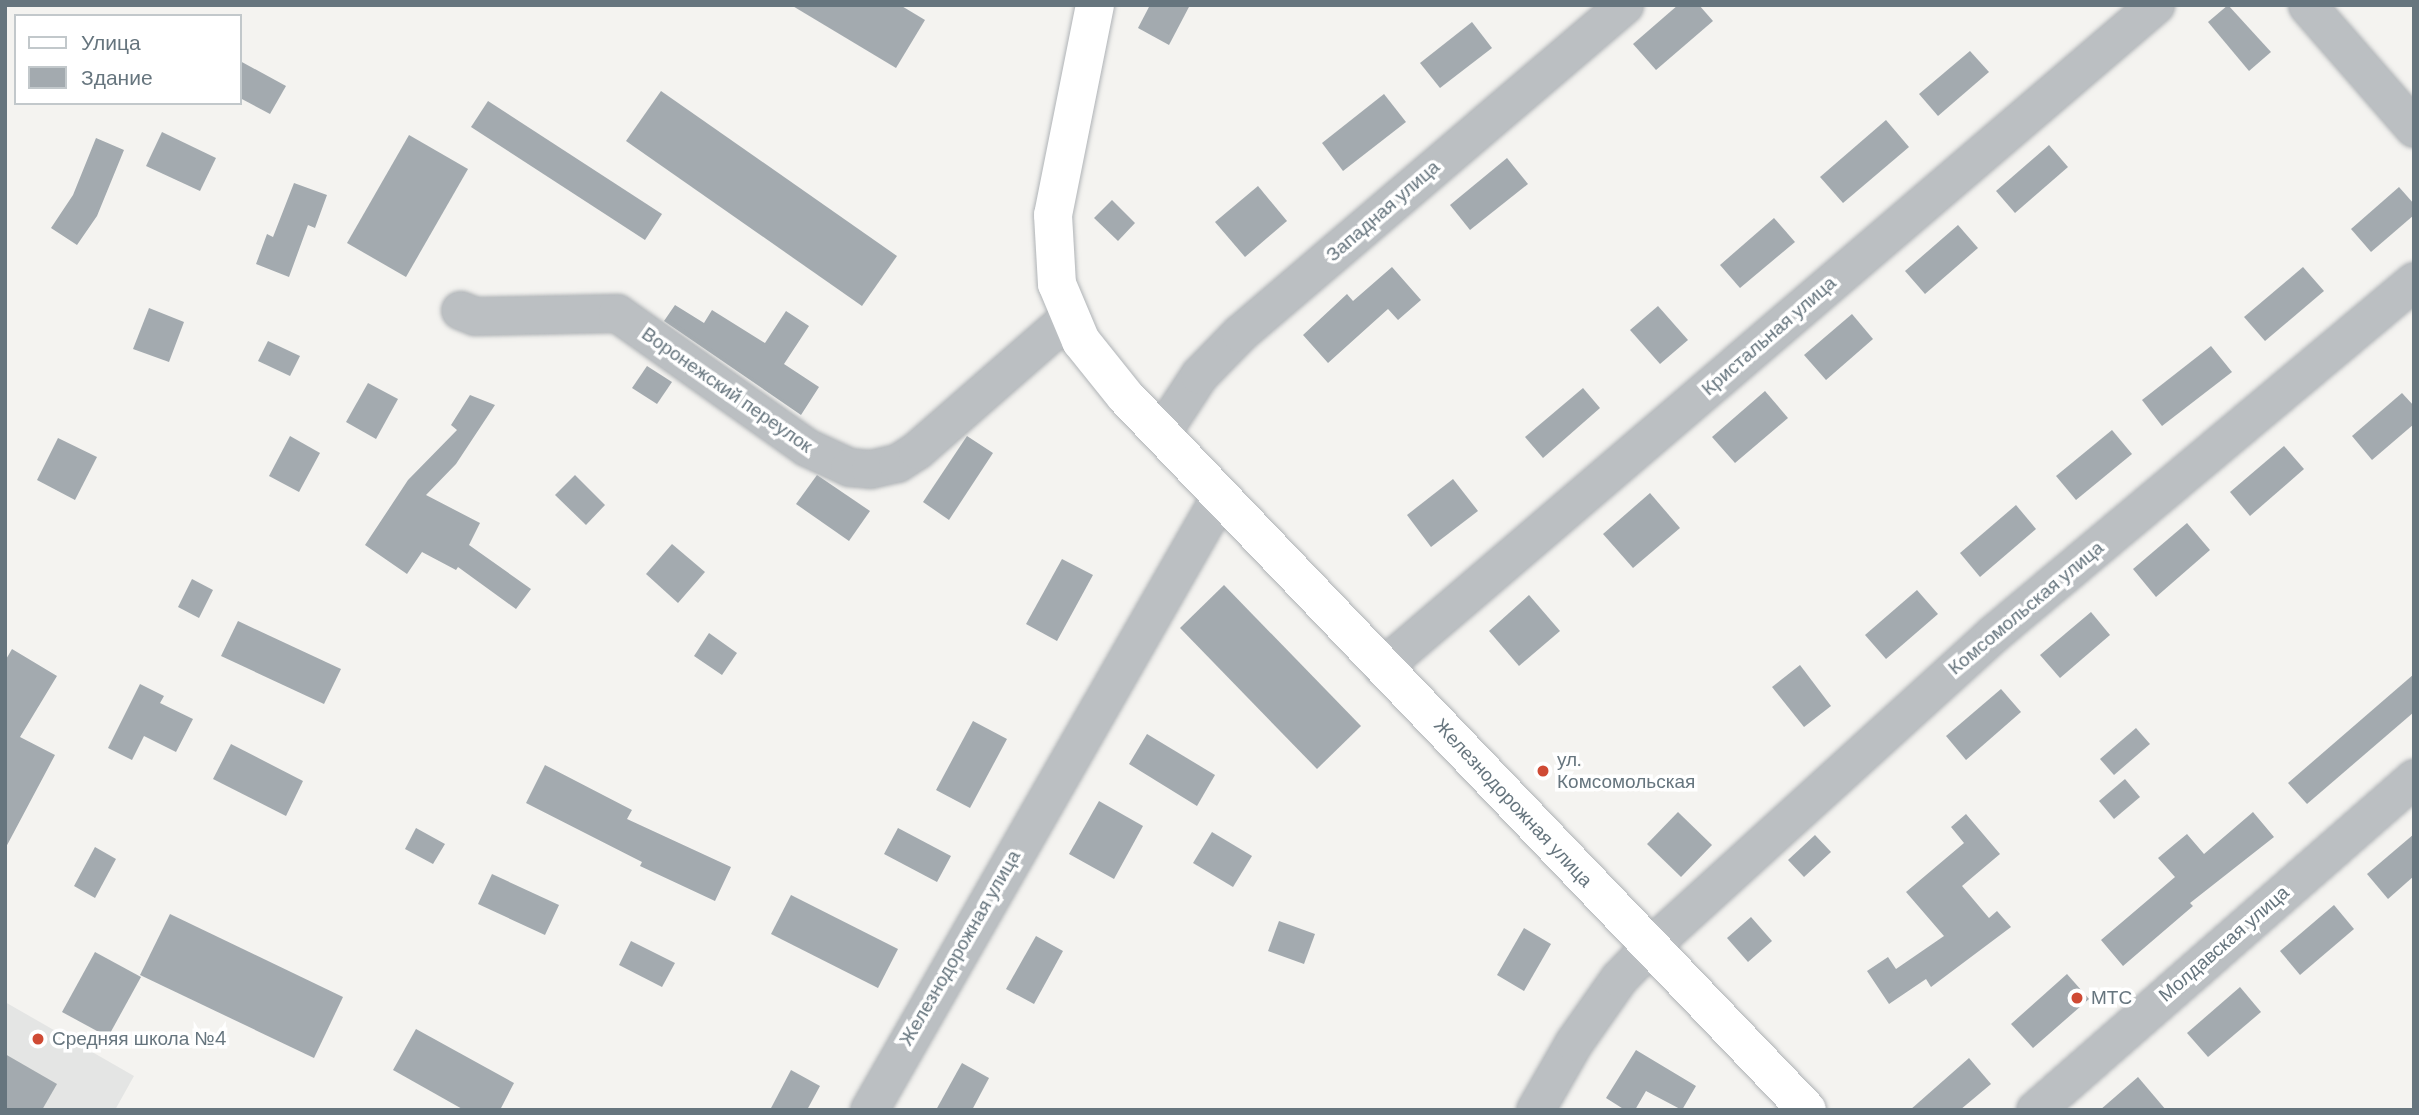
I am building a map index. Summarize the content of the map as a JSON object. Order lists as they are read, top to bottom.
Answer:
{
  "streets": {
    "main road": ["Железнодорожная улица"],
    "street": [
      "Западная улица",
      "Кристальная улица",
      "Воронежский переулок",
      "Комсомольская улица",
      "Молдавская улица"
    ]
  },
  "crossings": [
    ["Западная улица", "Железнодорожная улица"],
    ["Кристальная улица", "Железнодорожная улица"],
    ["Воронежский переулок", "Железнодорожная улица"],
    ["Комсомольская улица", "Железнодорожная улица"]
  ],
  "places": ["ул. Комсомольская", "МТС", "Средняя школа №4"],
  "legend": ["Улица", "Здание"]
}
